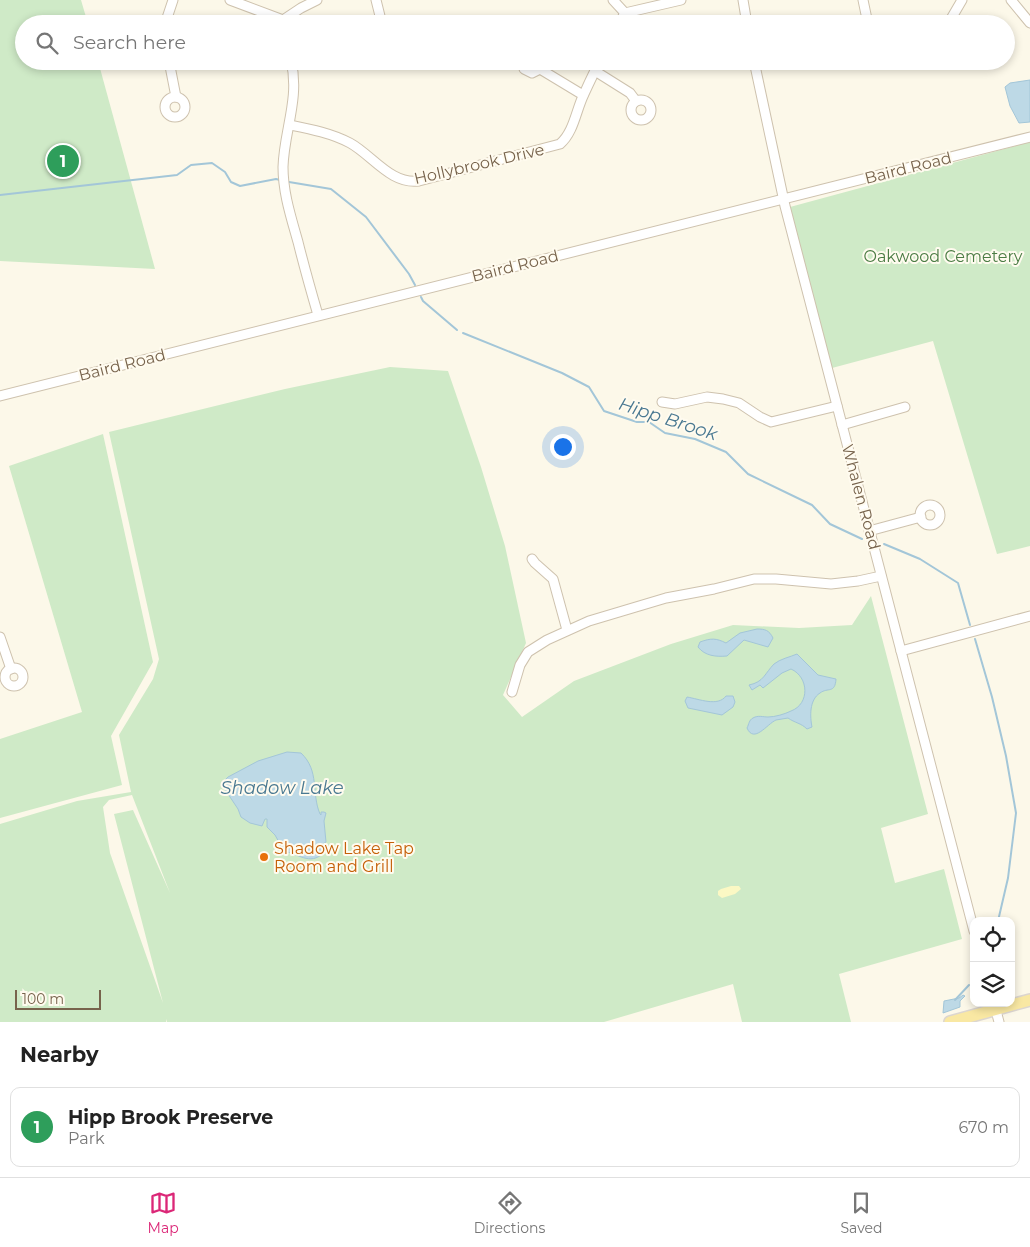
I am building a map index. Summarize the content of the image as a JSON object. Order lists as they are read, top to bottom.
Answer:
{
  "streets": {
    "street": ["Hollybrook Drive", "Baird Road", "Whalen Road"]
  },
  "crossings": [
    ["Baird Road", "Whalen Road"]
  ],
  "water": ["Hipp Brook", "Shadow Lake"],
  "parks": ["Oakwood Cemetery"],
  "places": ["Shadow Lake Tap Room and Grill"],
  "scale_bar": "100 m",
  "page": {
    "search": "Search here",
    "pins": "1",
    "scale": "100 m",
    "heading": "Nearby",
    "list": [
      {
        "mark": "1",
        "name": "Hipp Brook Preserve",
        "note": "Park",
        "value": "670 m"
      }
    ],
    "nav": ["Map", "Directions", "Saved"]
  }
}
